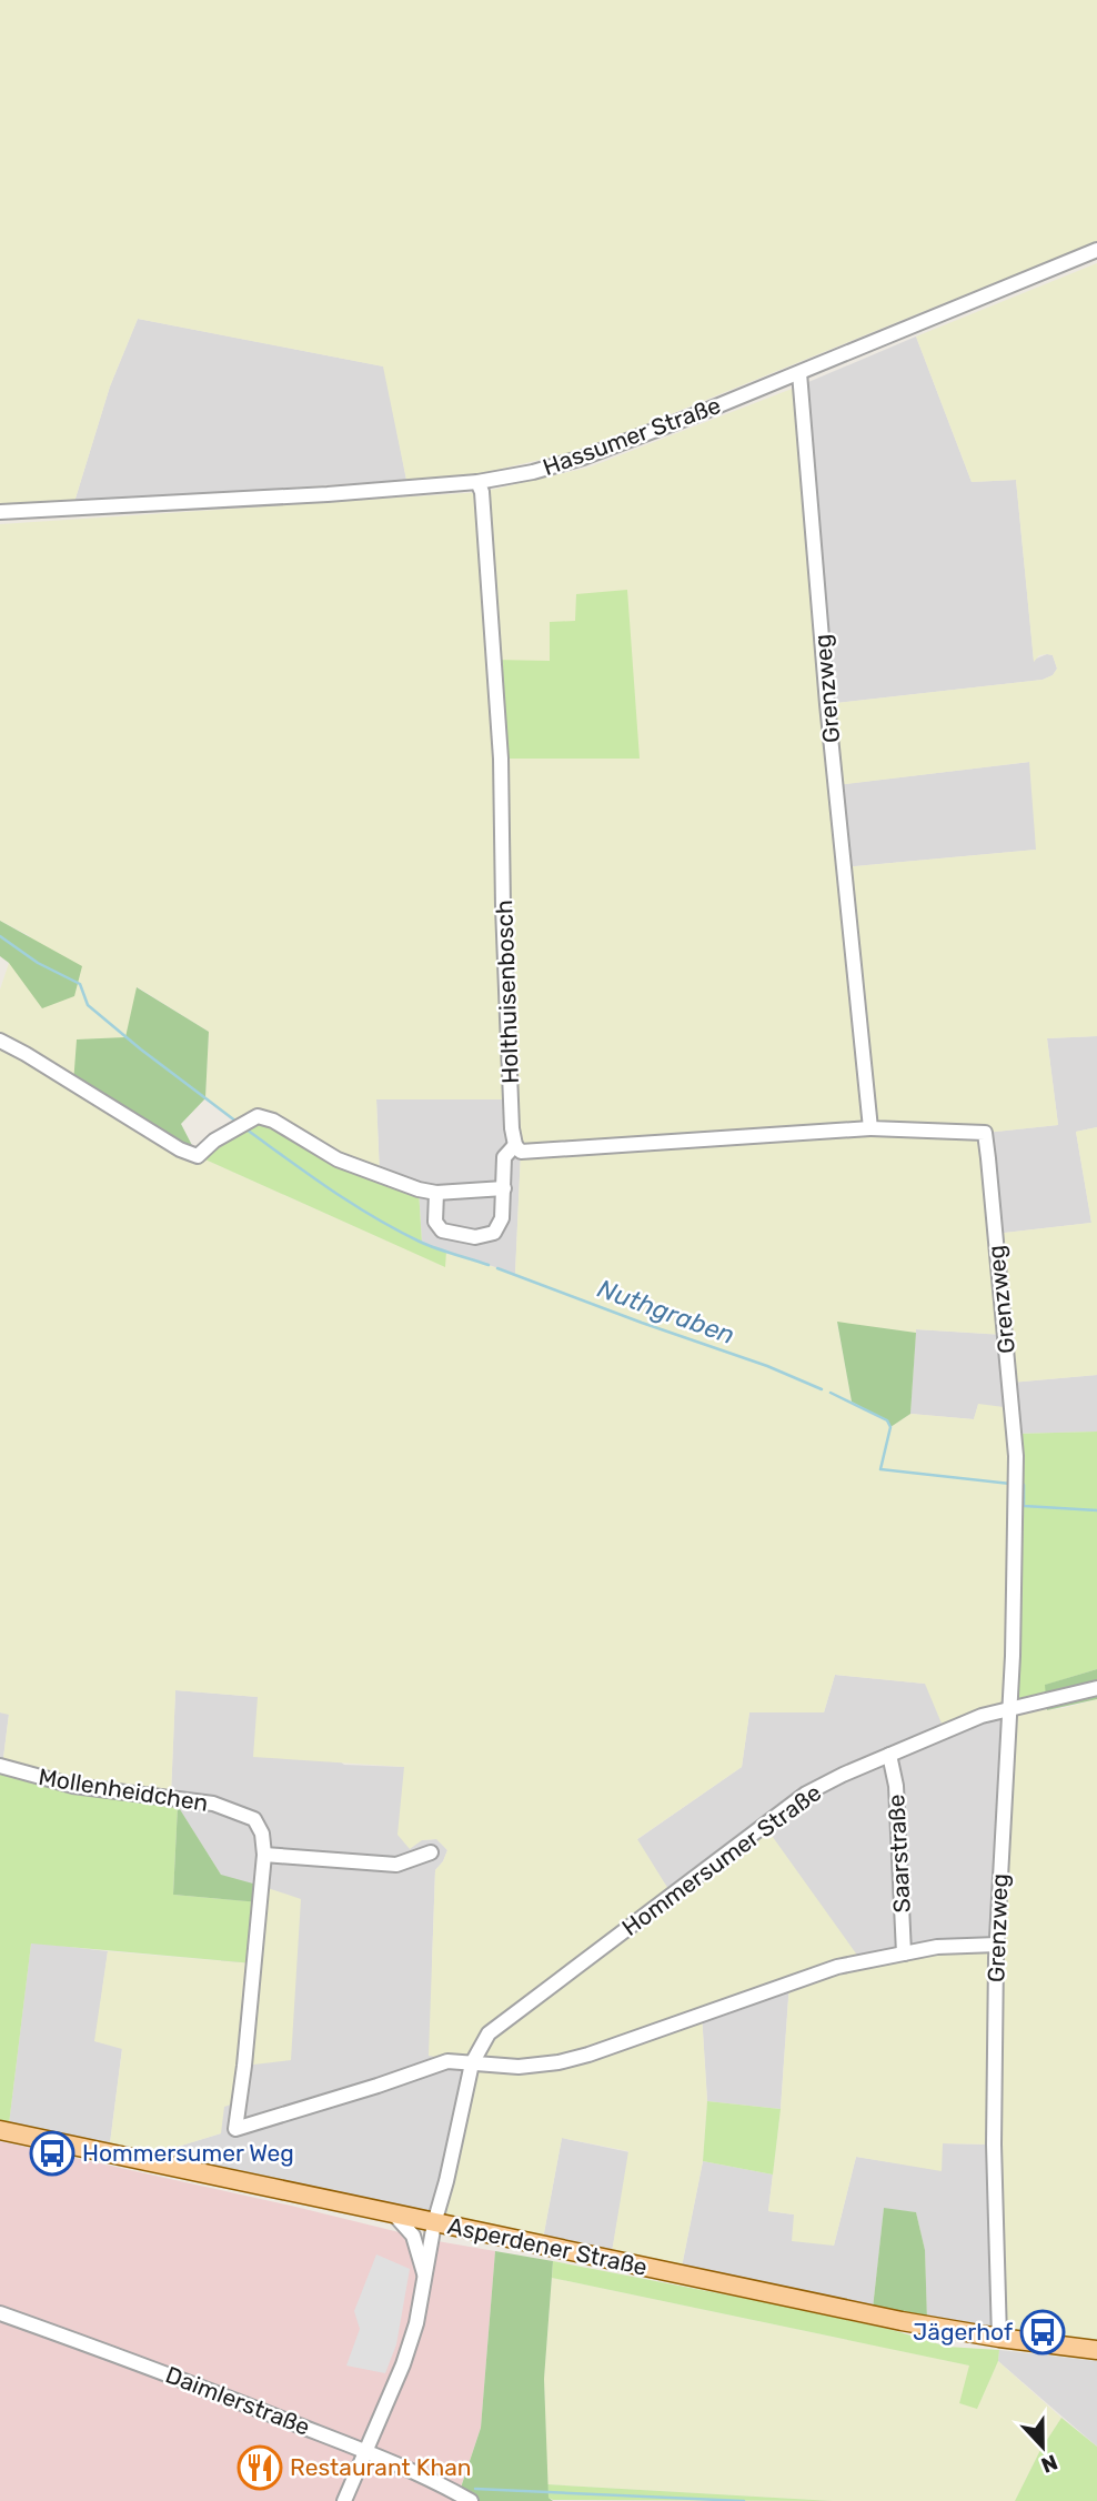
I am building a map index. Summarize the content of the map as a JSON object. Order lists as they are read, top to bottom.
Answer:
{
  "streets": {
    "main road": ["Asperdener Straße"],
    "street": [
      "Hassumer Straße",
      "Grenzweg",
      "Holthuisenbosch",
      "Mollenheidchen",
      "Saarstraße",
      "Hommersumer Straße",
      "Daimlerstraße"
    ]
  },
  "crossings": [
    ["Hassumer Straße", "Grenzweg"],
    ["Hassumer Straße", "Holthuisenbosch"],
    ["Grenzweg", "Hommersumer Straße"],
    ["Grenzweg", "Asperdener Straße"],
    ["Mollenheidchen", "Hommersumer Straße"],
    ["Saarstraße", "Hommersumer Straße"],
    ["Hommersumer Straße", "Asperdener Straße"],
    ["Hommersumer Straße", "Daimlerstraße"]
  ],
  "water": ["Nuthgraben"],
  "places": {
    "bus stop": ["Hommersumer Weg", "Jägerhof"],
    "restaurant": ["Restaurant Khan"]
  },
  "north": "bottom"
}
